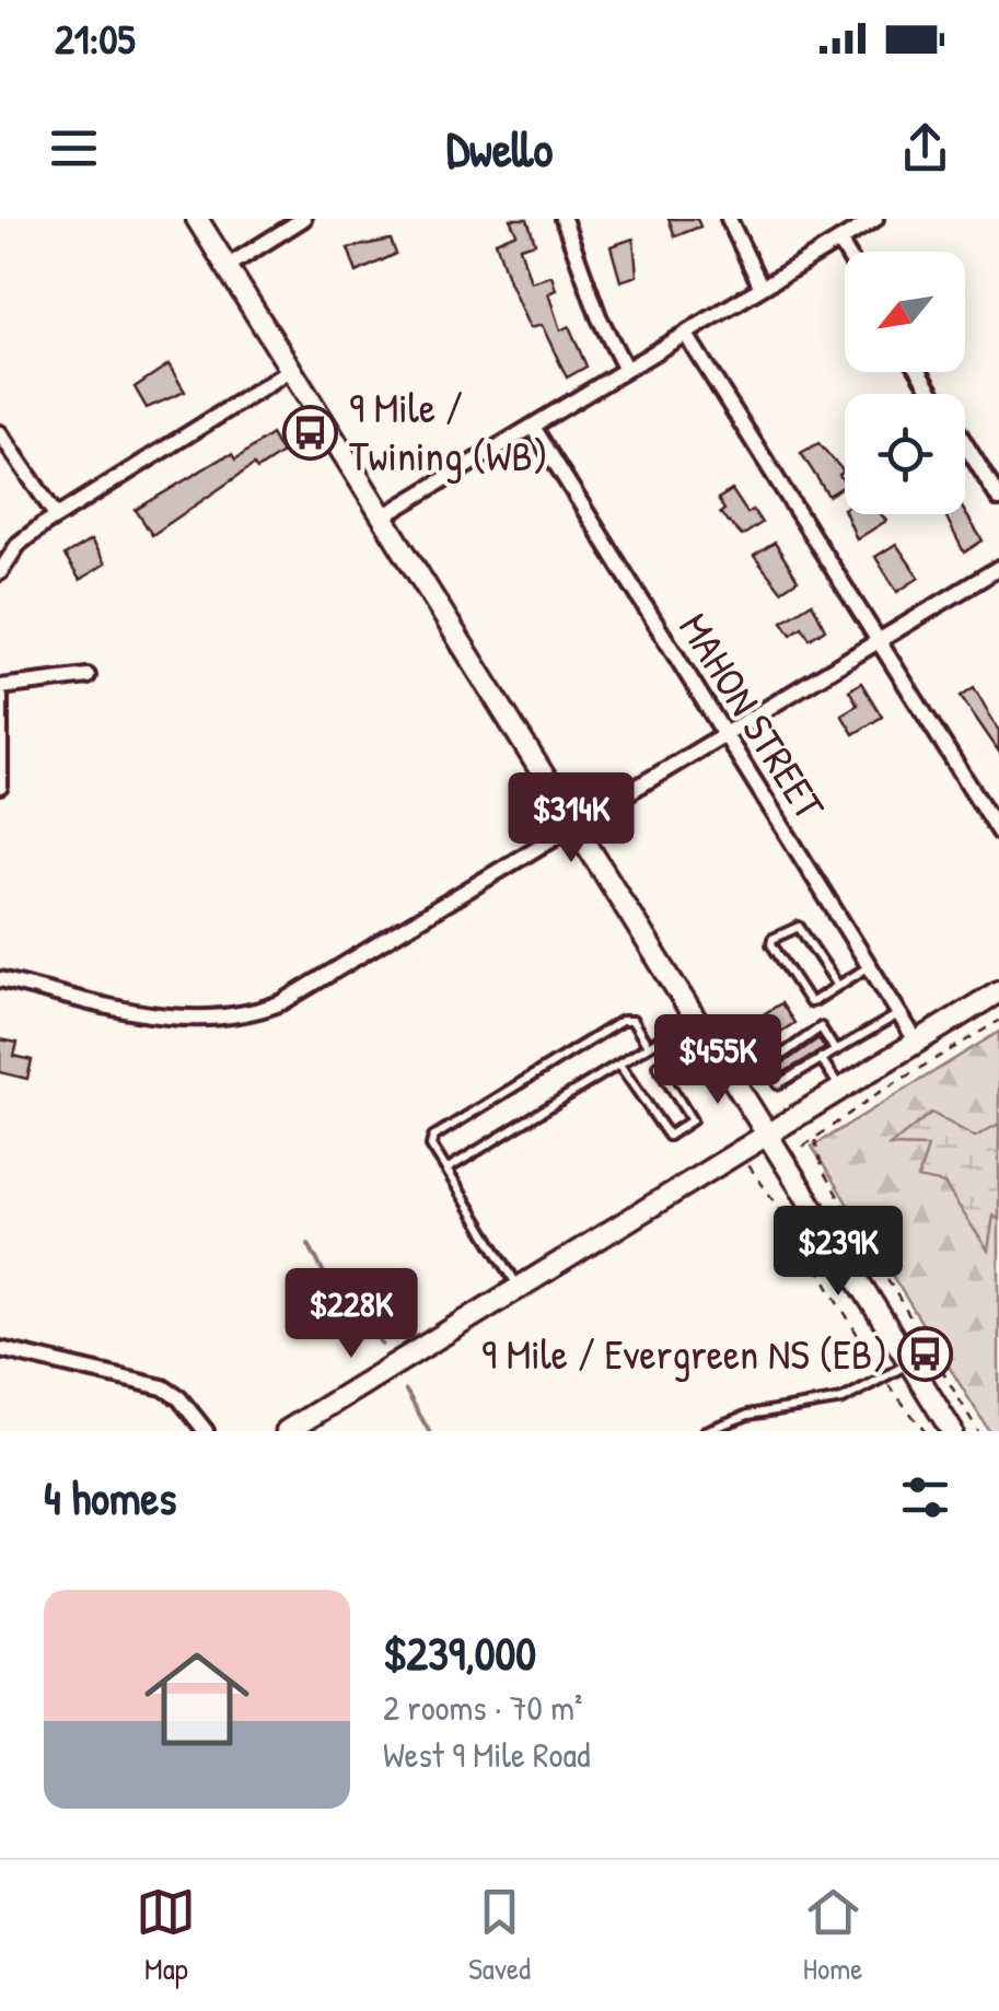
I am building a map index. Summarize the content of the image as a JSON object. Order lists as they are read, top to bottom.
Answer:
{
  "streets": {
    "street": ["MAHON STREET"]
  },
  "places": {
    "bus stop": ["9 Mile / Twining (WB)", "9 Mile / Evergreen NS (EB)"]
  },
  "north": "bottom left",
  "page": {
    "status": "21:05",
    "header": "Dwello",
    "price": [
      "$314K",
      "$455K",
      "$239K",
      "$228K"
    ],
    "heading": "4 homes",
    "list": [
      {
        "name": "$239,000",
        "note": "2 rooms · 70 m² · West 9 Mile Road"
      }
    ],
    "tabs": ["Map", "Saved", "Home"]
  }
}
